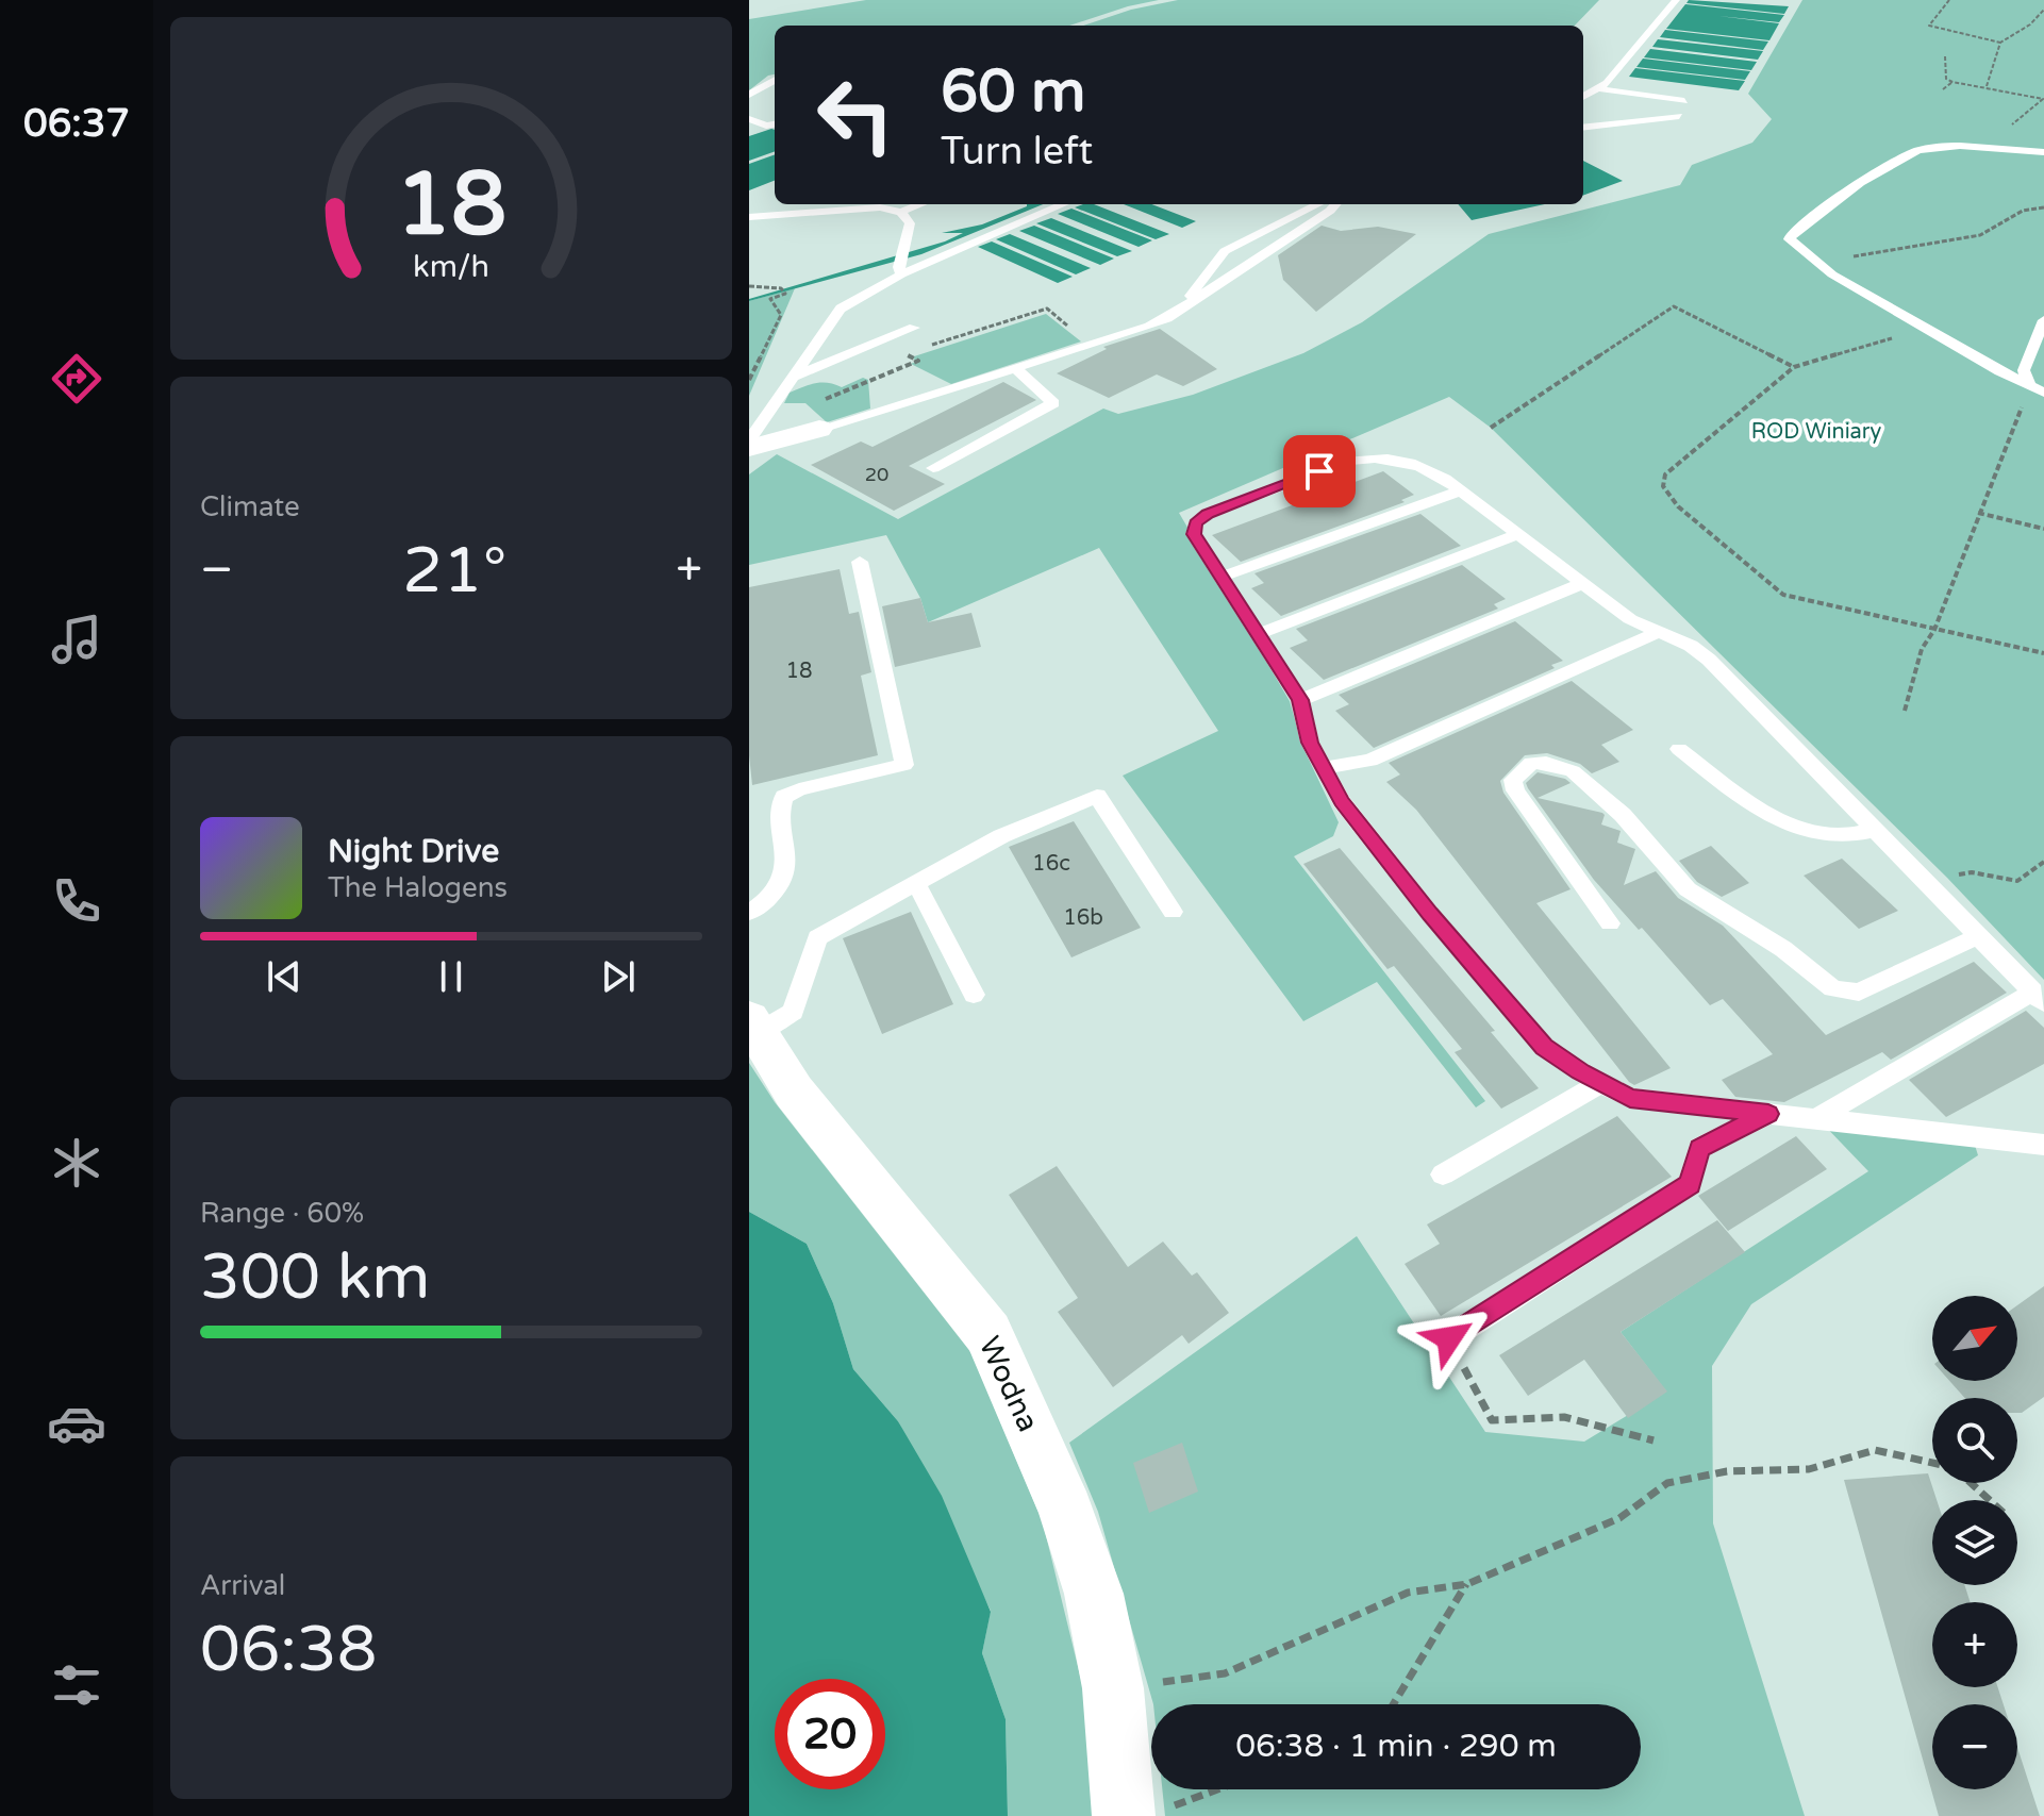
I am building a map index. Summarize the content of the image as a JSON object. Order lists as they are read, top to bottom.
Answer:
{
  "streets": {
    "street": ["Wodna"]
  },
  "parks": ["ROD Winiary"],
  "house_numbers": [
    "20",
    "18",
    "16c",
    "16b"
  ],
  "north": "top right",
  "page": {
    "tabs": "06:37",
    "turn": ["60 m", "Turn left"],
    "tile": [
      "Climate",
      ["Range · 60%", "300 km"],
      ["Arrival", "06:38"]
    ],
    "heat": ["−", "21°", "+"],
    "song": ["Night Drive", "The Halogens"],
    "map_buttons": ["+", "−"],
    "limit": "20",
    "trip": "06:38 · 1 min · 290 m",
    "gauge": ["18", "km/h"]
  }
}
